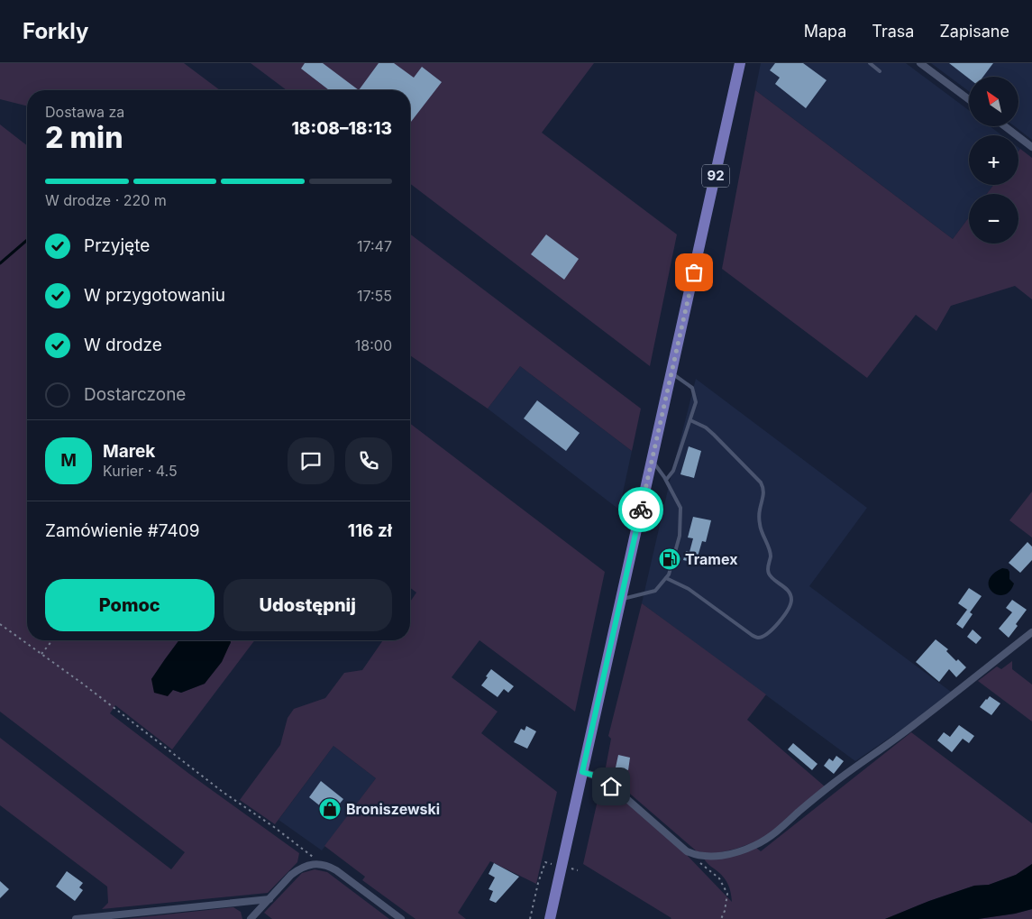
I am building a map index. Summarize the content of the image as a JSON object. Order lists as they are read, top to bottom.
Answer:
{
  "streets": {
    "main road": ["92"]
  },
  "places": {
    "fuel station": ["Tramex"],
    "shop": ["Broniszewski"]
  },
  "north": "top left",
  "page": {
    "header": "Forkly",
    "nav": ["Mapa", "Trasa", "Zapisane"],
    "map_buttons": ["+", "−"],
    "heading": ["2 min", "Dostawa za", "18:08–18:13"],
    "panel": [
      "Marek",
      "Kurier · 4.5",
      "Zamówienie #7409",
      "116 zł"
    ],
    "bar": "W drodze · 220 m",
    "list": [
      ["Przyjęte", "17:47"],
      ["W przygotowaniu", "17:55"],
      ["W drodze", "18:00"],
      "Dostarczone"
    ],
    "round": "M",
    "buttons": ["Pomoc", "Udostępnij"]
  }
}
